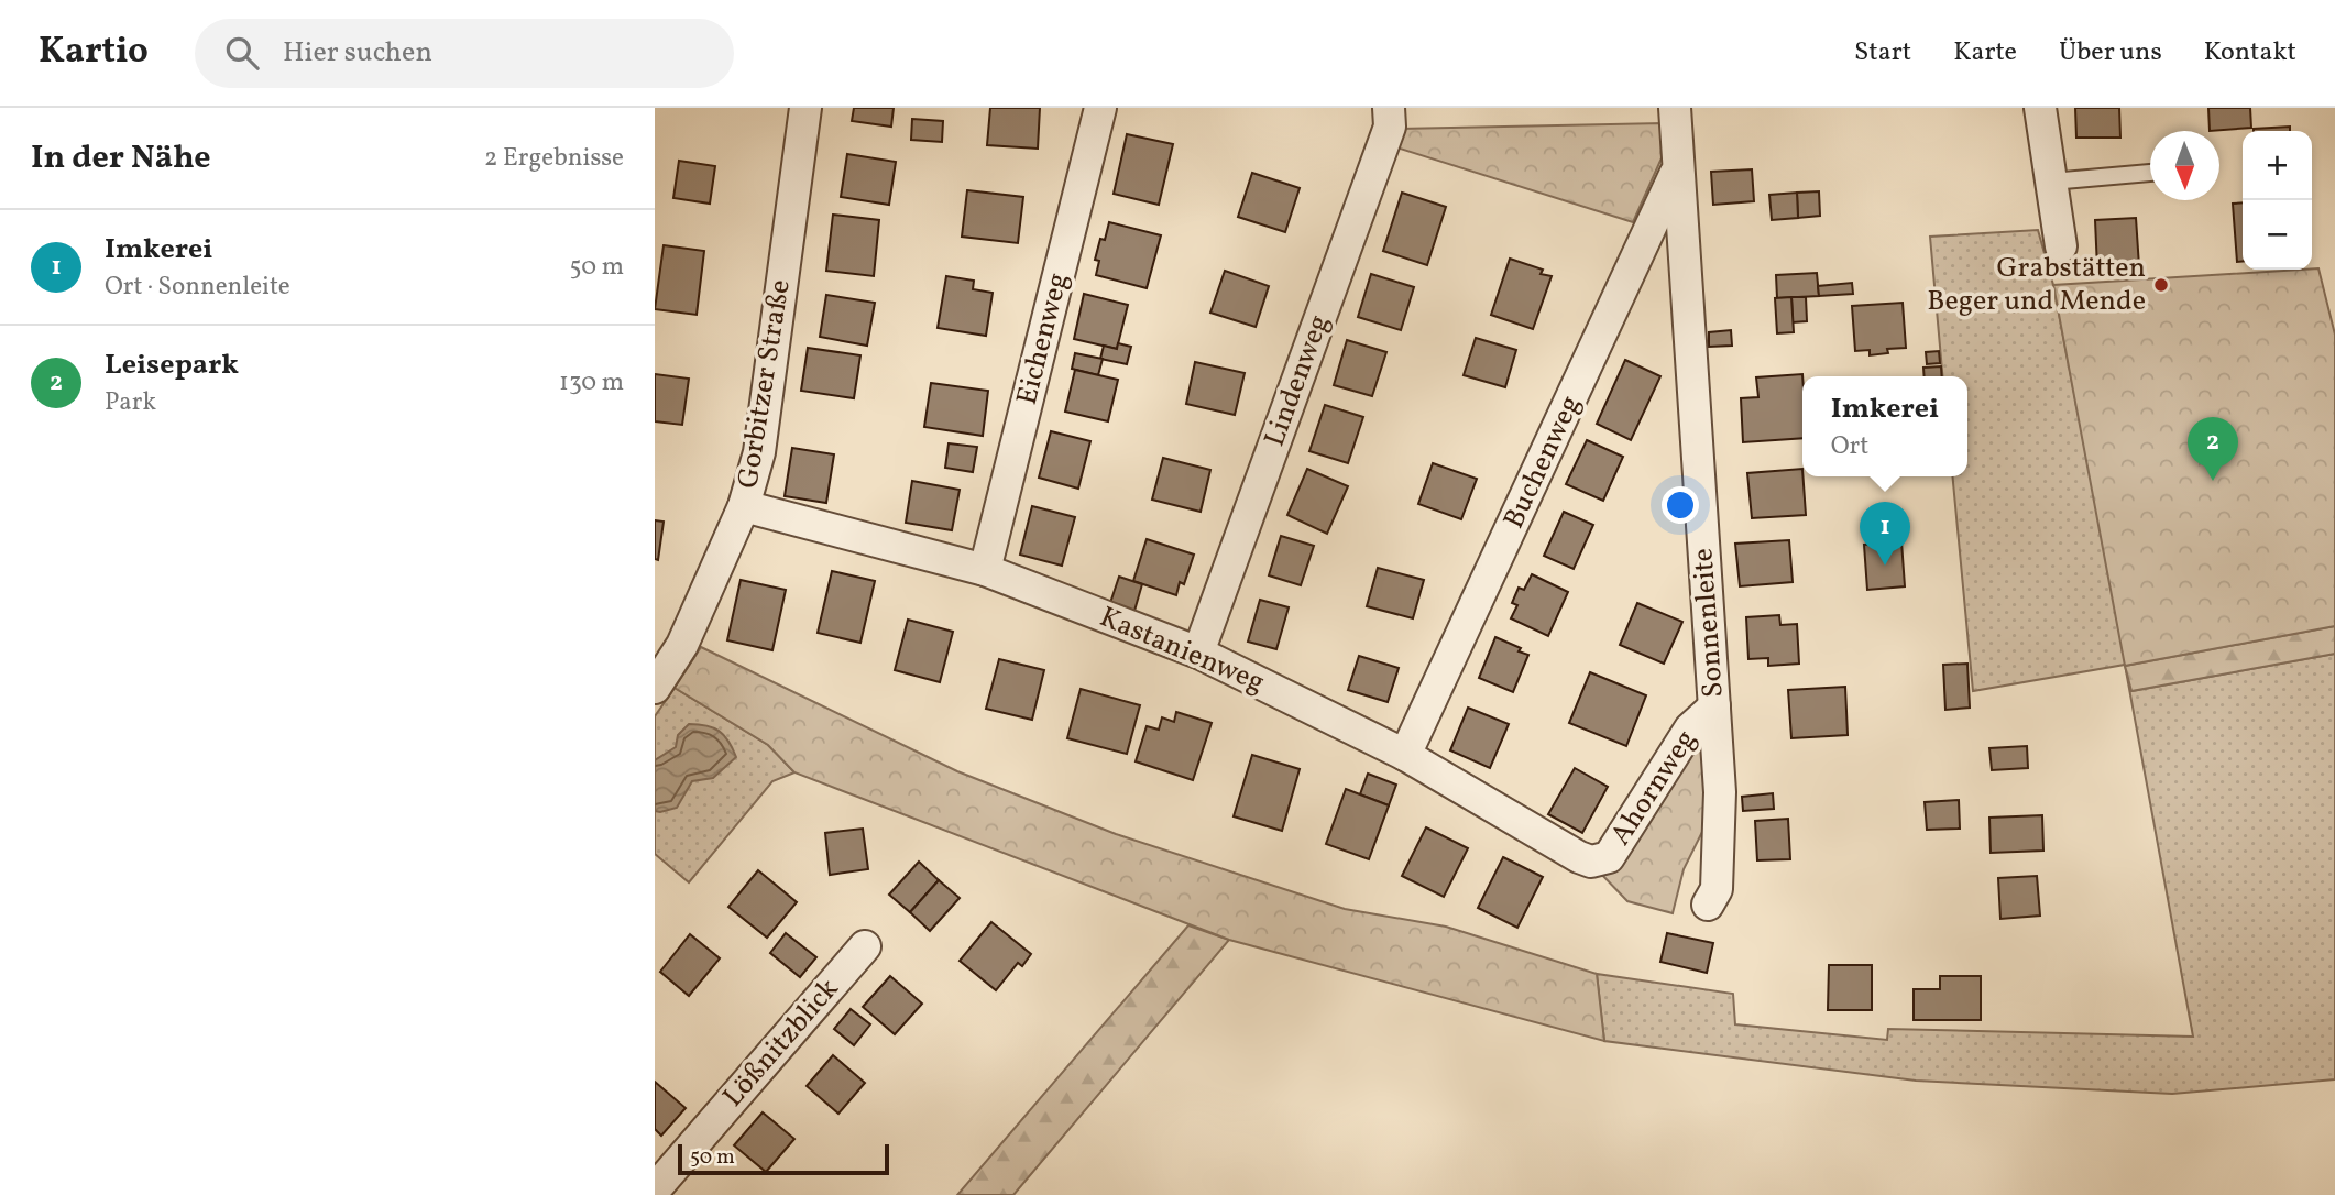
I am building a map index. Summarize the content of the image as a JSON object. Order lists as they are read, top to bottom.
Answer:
{
  "streets": {
    "street": [
      "Eichenweg",
      "Lindenweg",
      "Gorbitzer Straße",
      "Buchenweg",
      "Sonnenleite",
      "Kastanienweg",
      "Ahornweg",
      "Lößnitzblick"
    ]
  },
  "crossings": [
    ["Eichenweg", "Kastanienweg"],
    ["Lindenweg", "Kastanienweg"],
    ["Gorbitzer Straße", "Kastanienweg"],
    ["Buchenweg", "Sonnenleite"],
    ["Buchenweg", "Kastanienweg"],
    ["Sonnenleite", "Ahornweg"],
    ["Kastanienweg", "Ahornweg"]
  ],
  "places": ["Grabstätten Beger und Mende"],
  "scale_bar": "50 m",
  "north": "bottom",
  "page": {
    "header": "Kartio",
    "search": "Hier suchen",
    "nav": [
      "Start",
      "Karte",
      "Über uns",
      "Kontakt"
    ],
    "heading": ["In der Nähe", "2 Ergebnisse"],
    "map_buttons": ["+", "−"],
    "list": [
      {
        "mark": "1",
        "name": "Imkerei",
        "note": "Ort · Sonnenleite",
        "value": "50 m"
      },
      {
        "mark": "2",
        "name": "Leisepark",
        "note": "Park",
        "value": "130 m"
      }
    ],
    "popup": ["Imkerei", "Ort"],
    "pins": ["2", "1"],
    "scale": "50 m"
  }
}
